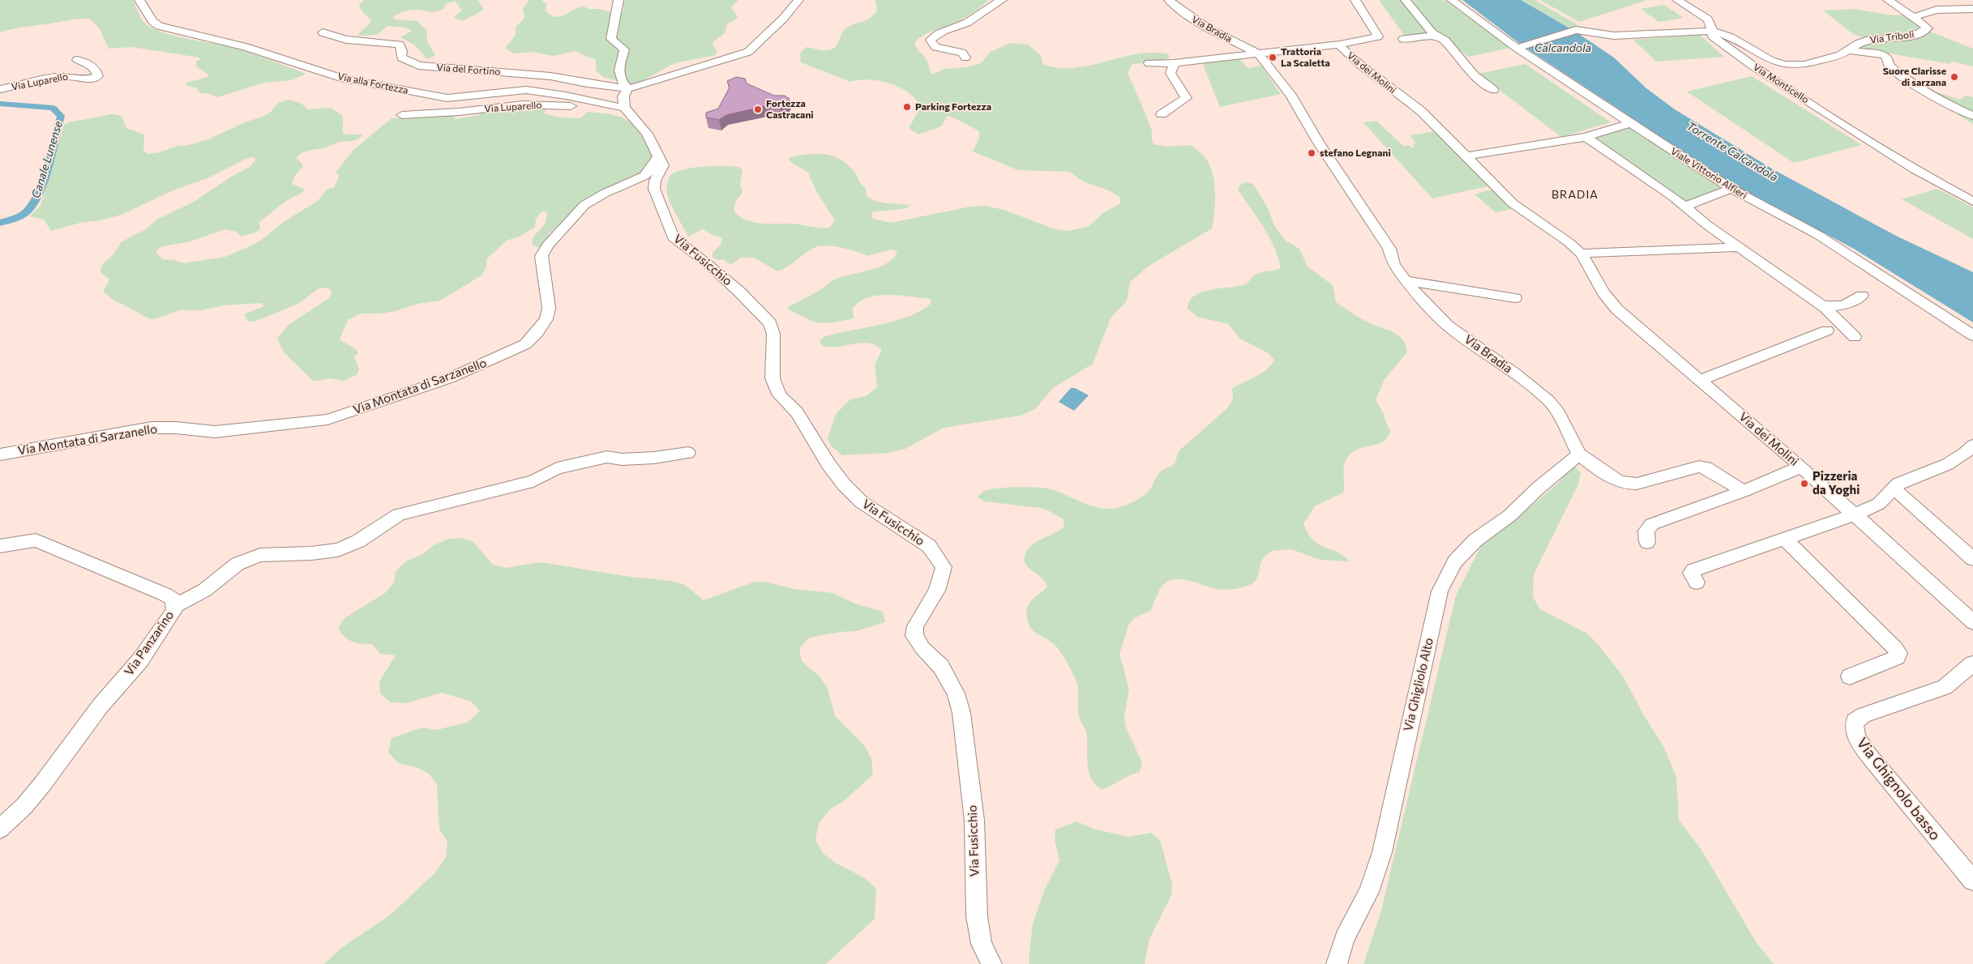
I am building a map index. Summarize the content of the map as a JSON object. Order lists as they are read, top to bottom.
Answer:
{
  "streets": {
    "street": [
      "Via Bradia",
      "Via Triboli",
      "Via del Fortino",
      "Via dei Molini",
      "Via Luparello",
      "Via alla Fortezza",
      "Via Monticello",
      "Viale Vittorio Alfieri",
      "Via Fusicchio",
      "Via Montata di Sarzanello",
      "Via Panzarino",
      "Via Ghigliolo Alto",
      "Via Ghignolo basso"
    ]
  },
  "crossings": [
    ["Via Bradia", "Via Ghigliolo Alto"],
    ["Via Luparello", "Via alla Fortezza"],
    ["Via Fusicchio", "Via Montata di Sarzanello"]
  ],
  "districts": ["BRADIA"],
  "water": ["Calcandola", "Torrente Calcandola", "Canale Lunense"],
  "places": [
    "Trattoria La Scaletta",
    "Suore Clarisse di sarzana",
    "Parking Fortezza",
    "Fortezza Castracani",
    "stefano Legnani",
    "Pizzeria da Yoghi"
  ]
}
